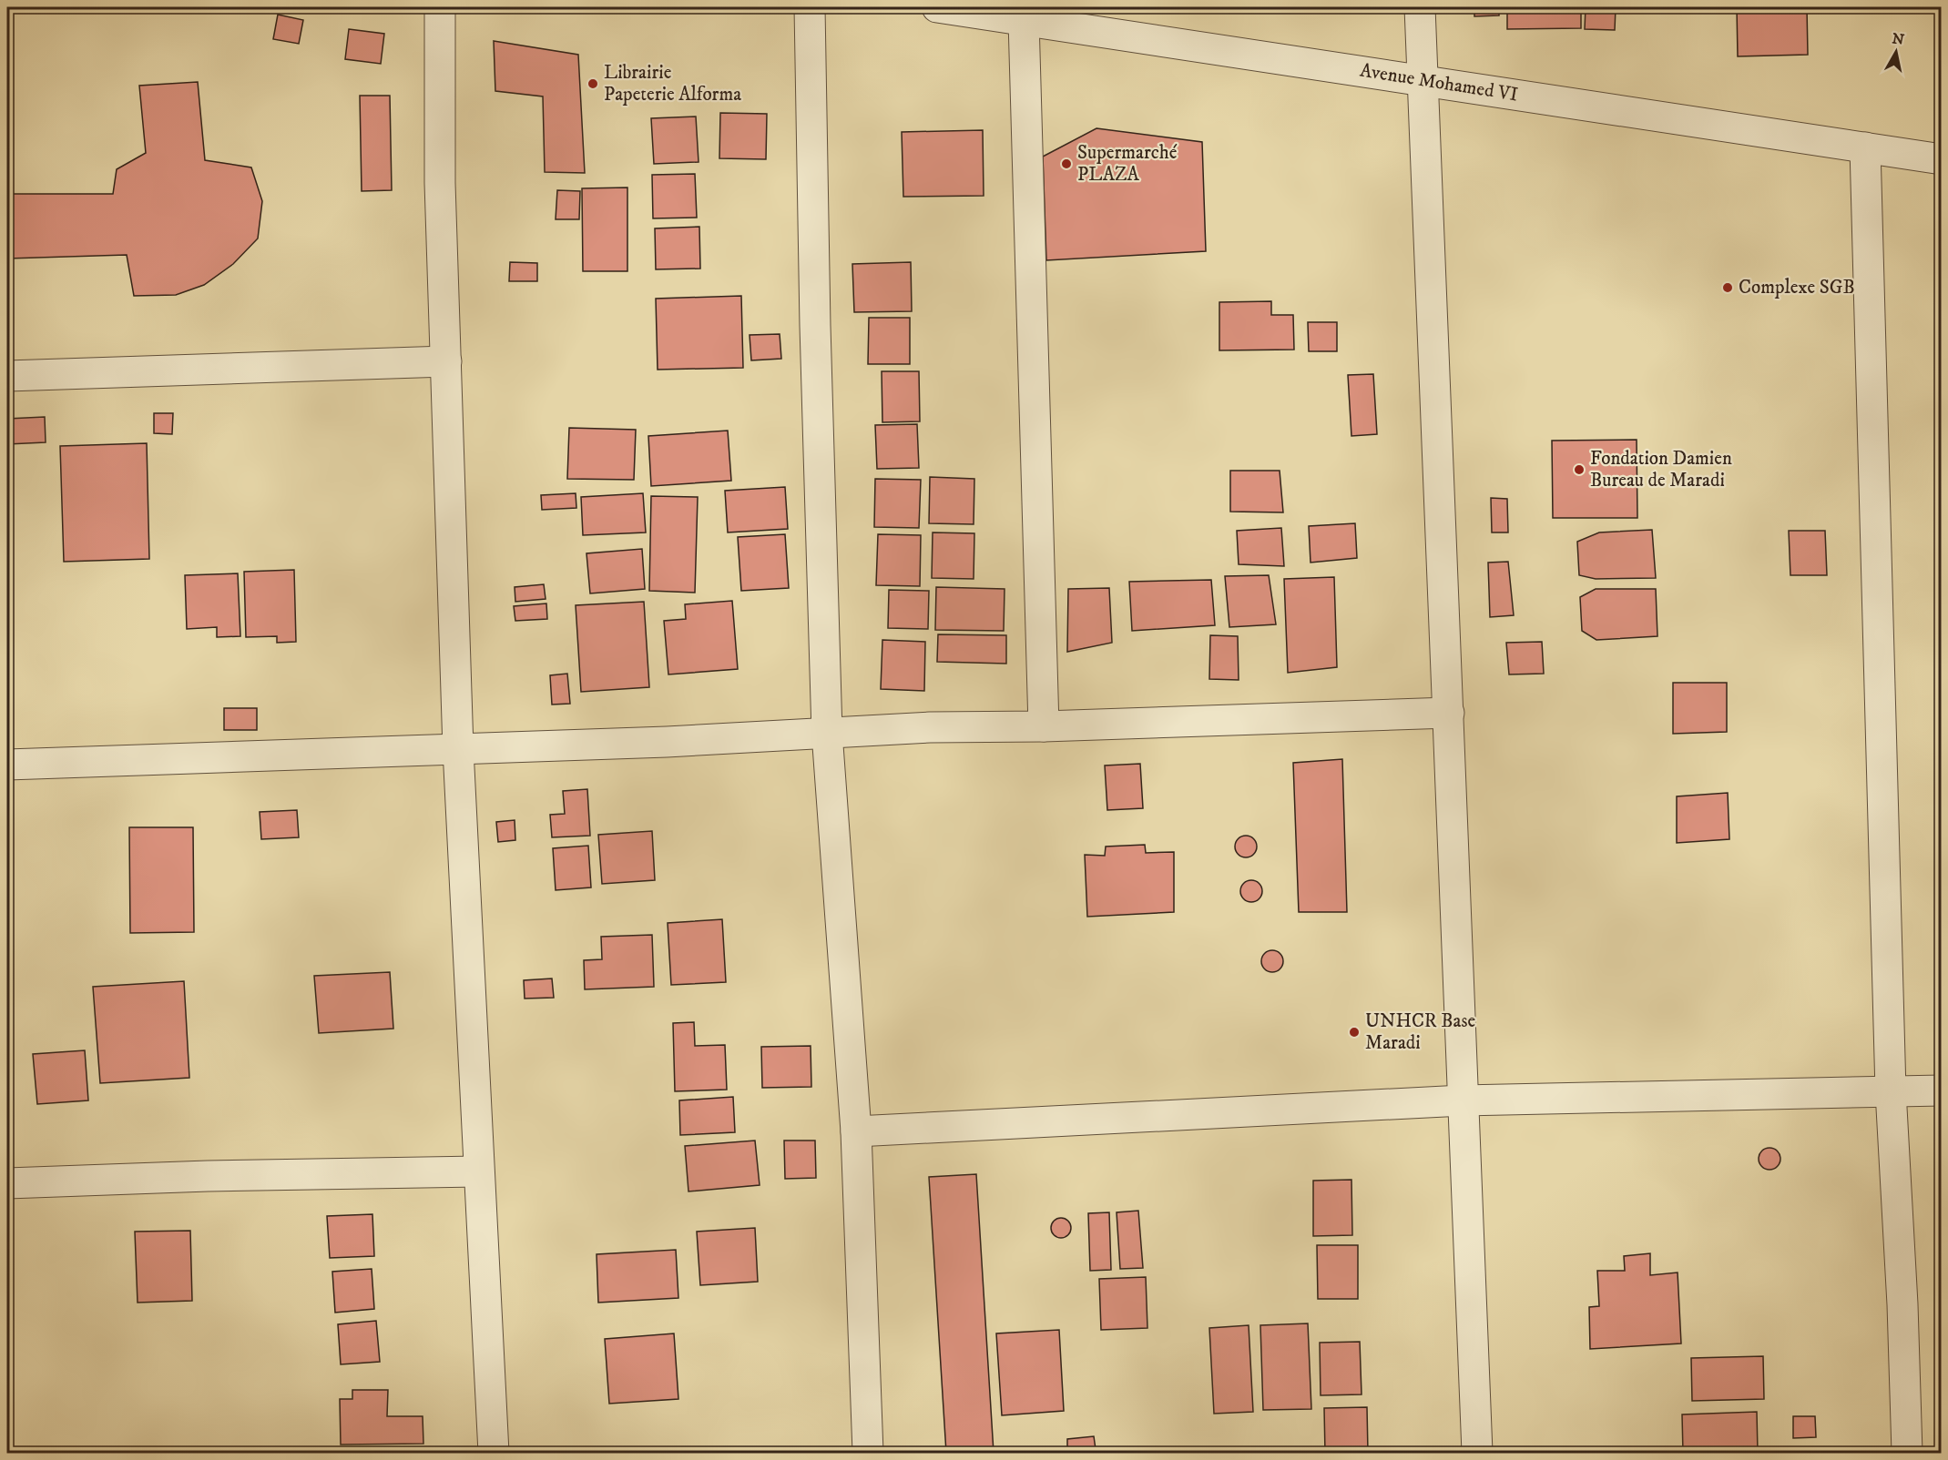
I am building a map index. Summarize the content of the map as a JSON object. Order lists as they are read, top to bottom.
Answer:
{
  "streets": {
    "street": ["Avenue Mohamed VI"]
  },
  "places": [
    "Librairie Papeterie Alforma",
    "Supermarché PLAZA",
    "Complexe SGB",
    "Fondation Damien Bureau de Maradi",
    "UNHCR Base Maradi"
  ],
  "north": "top"
}
